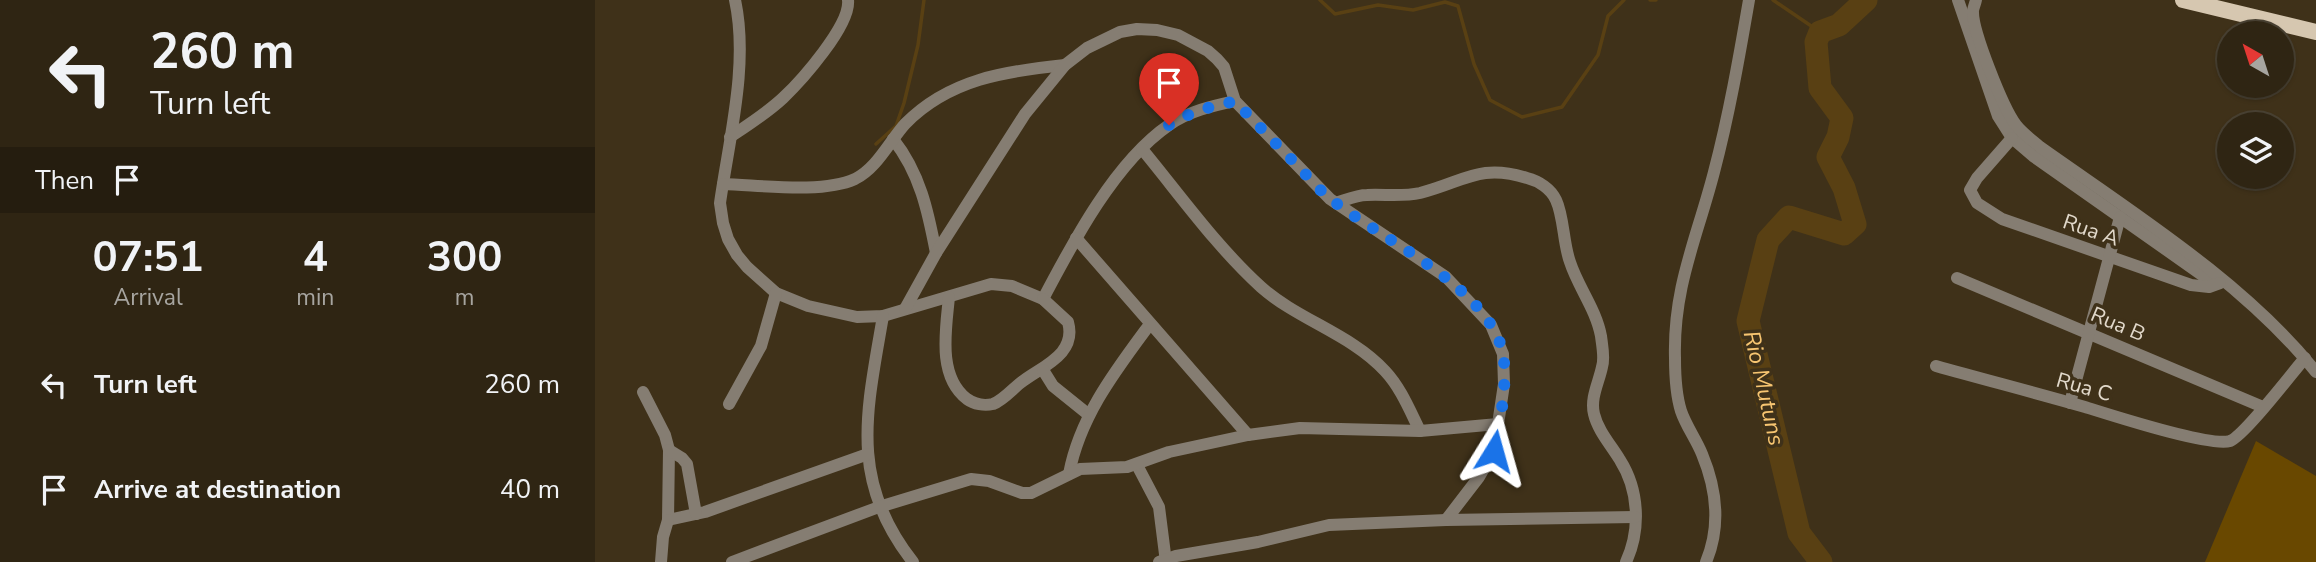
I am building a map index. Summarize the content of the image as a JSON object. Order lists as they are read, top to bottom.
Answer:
{
  "streets": {
    "street": ["Rua A", "Rua B", "Rua C"]
  },
  "crossings": [
    ["Rua B", "Rua C"]
  ],
  "water": ["Rio Mutuns"],
  "north": "top left",
  "page": {
    "turn": ["260 m", "Turn left"],
    "then": "Then",
    "eta": [
      "07:51",
      "Arrival",
      "4",
      "min",
      "300",
      "m"
    ],
    "list": [
      {
        "name": "Turn left",
        "value": "260 m"
      },
      {
        "name": "Arrive at destination",
        "value": "40 m"
      }
    ]
  }
}
